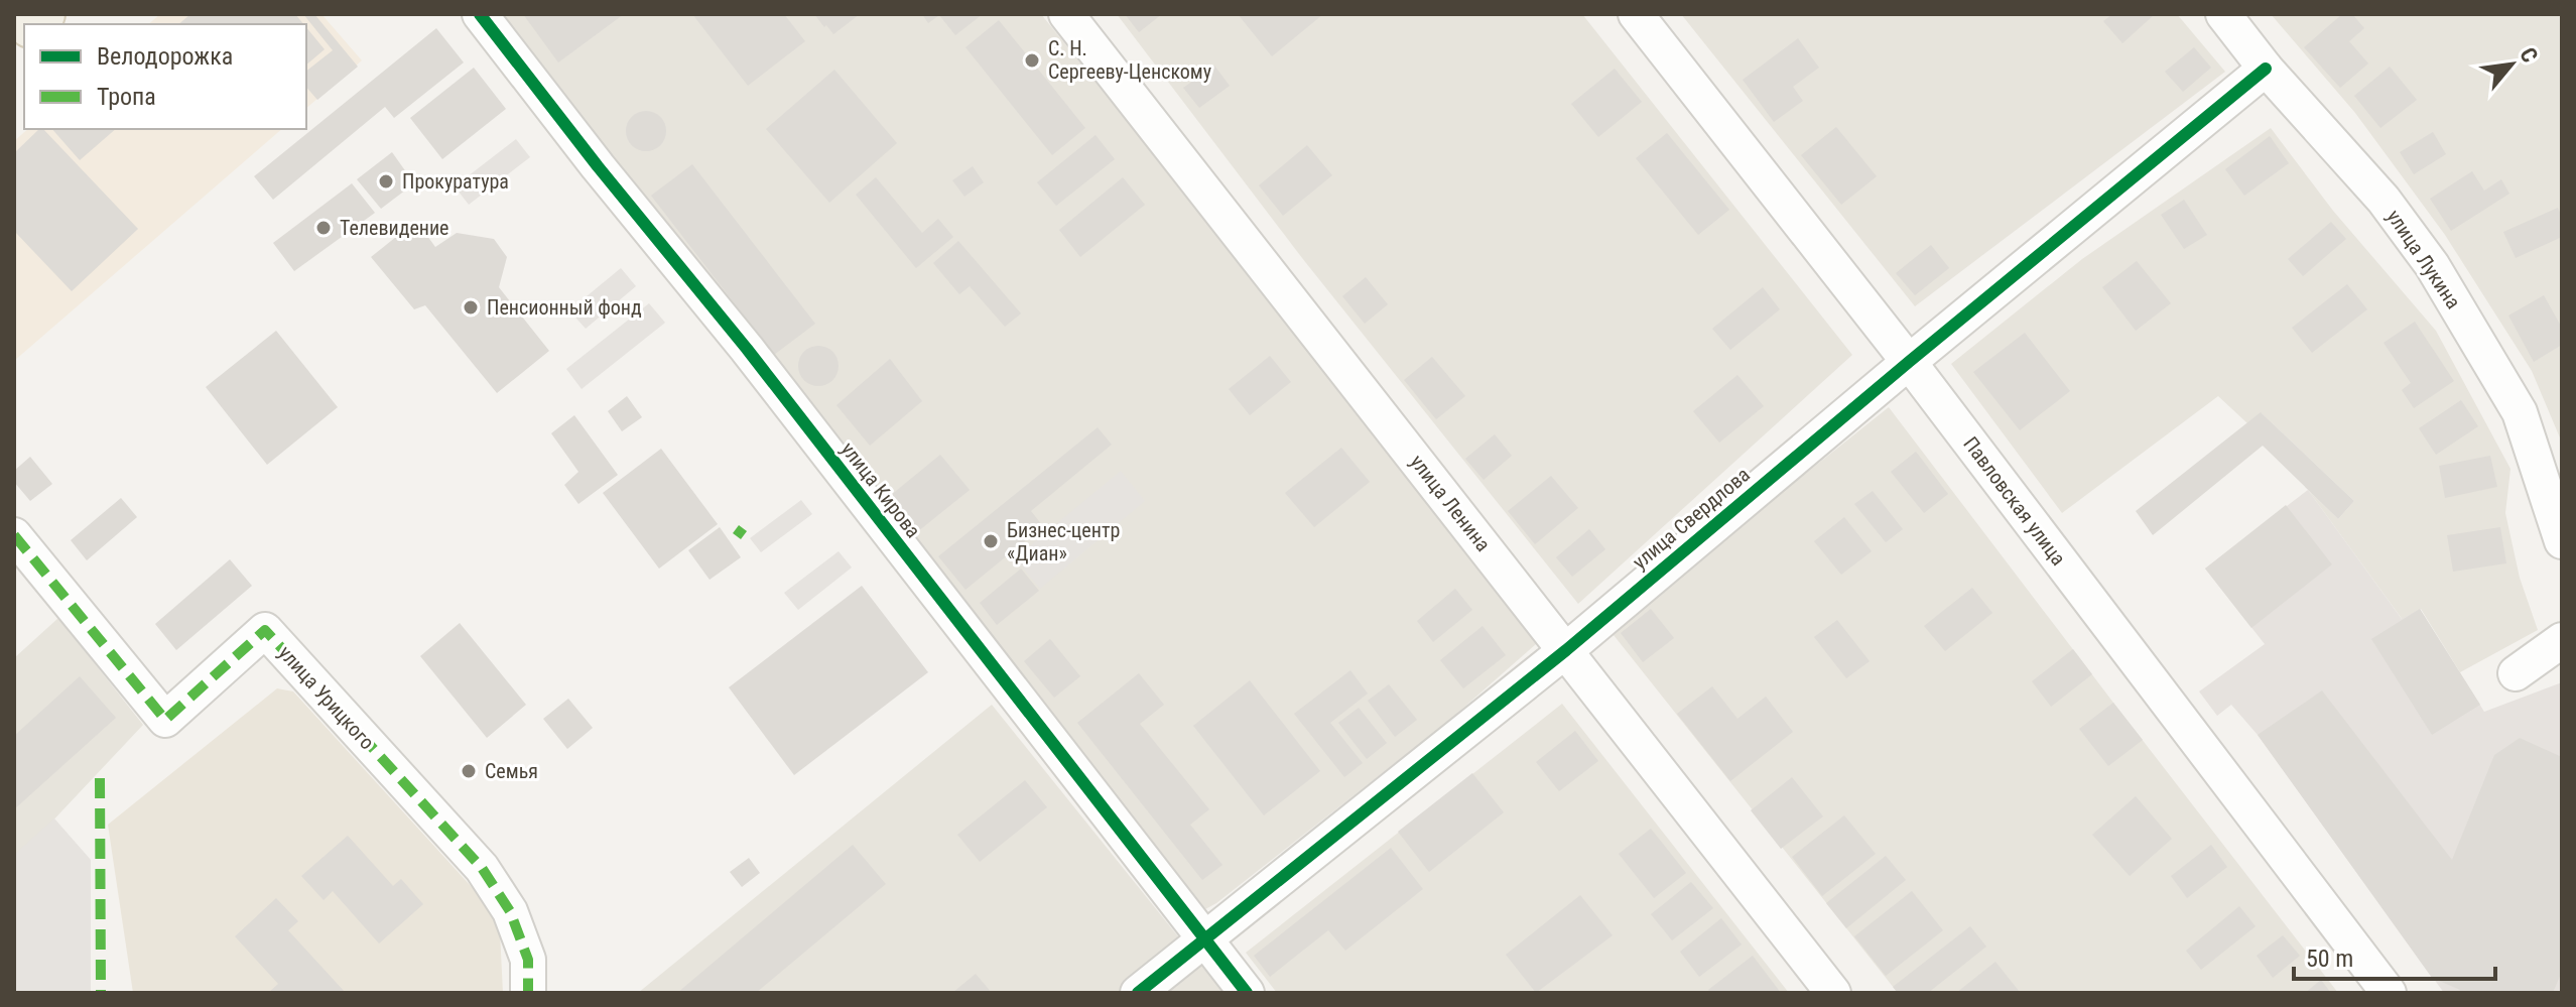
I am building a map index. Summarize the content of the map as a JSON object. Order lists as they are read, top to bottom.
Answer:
{
  "streets": {
    "street": [
      "улица Лукина",
      "улица Кирова",
      "Павловская улица",
      "улица Ленина",
      "улица Свердлова",
      "улица Урицкого"
    ]
  },
  "crossings": [
    ["улица Лукина", "улица Свердлова"],
    ["улица Кирова", "улица Свердлова"],
    ["Павловская улица", "улица Свердлова"],
    ["улица Ленина", "улица Свердлова"]
  ],
  "places": [
    "С. Н. Сергееву-Ценскому",
    "Прокуратура",
    "Телевидение",
    "Пенсионный фонд",
    "Бизнес-центр «Диан»",
    "Семья"
  ],
  "legend": ["Велодорожка", "Тропа"],
  "scale_bar": "50 m",
  "north": "top right"
}
